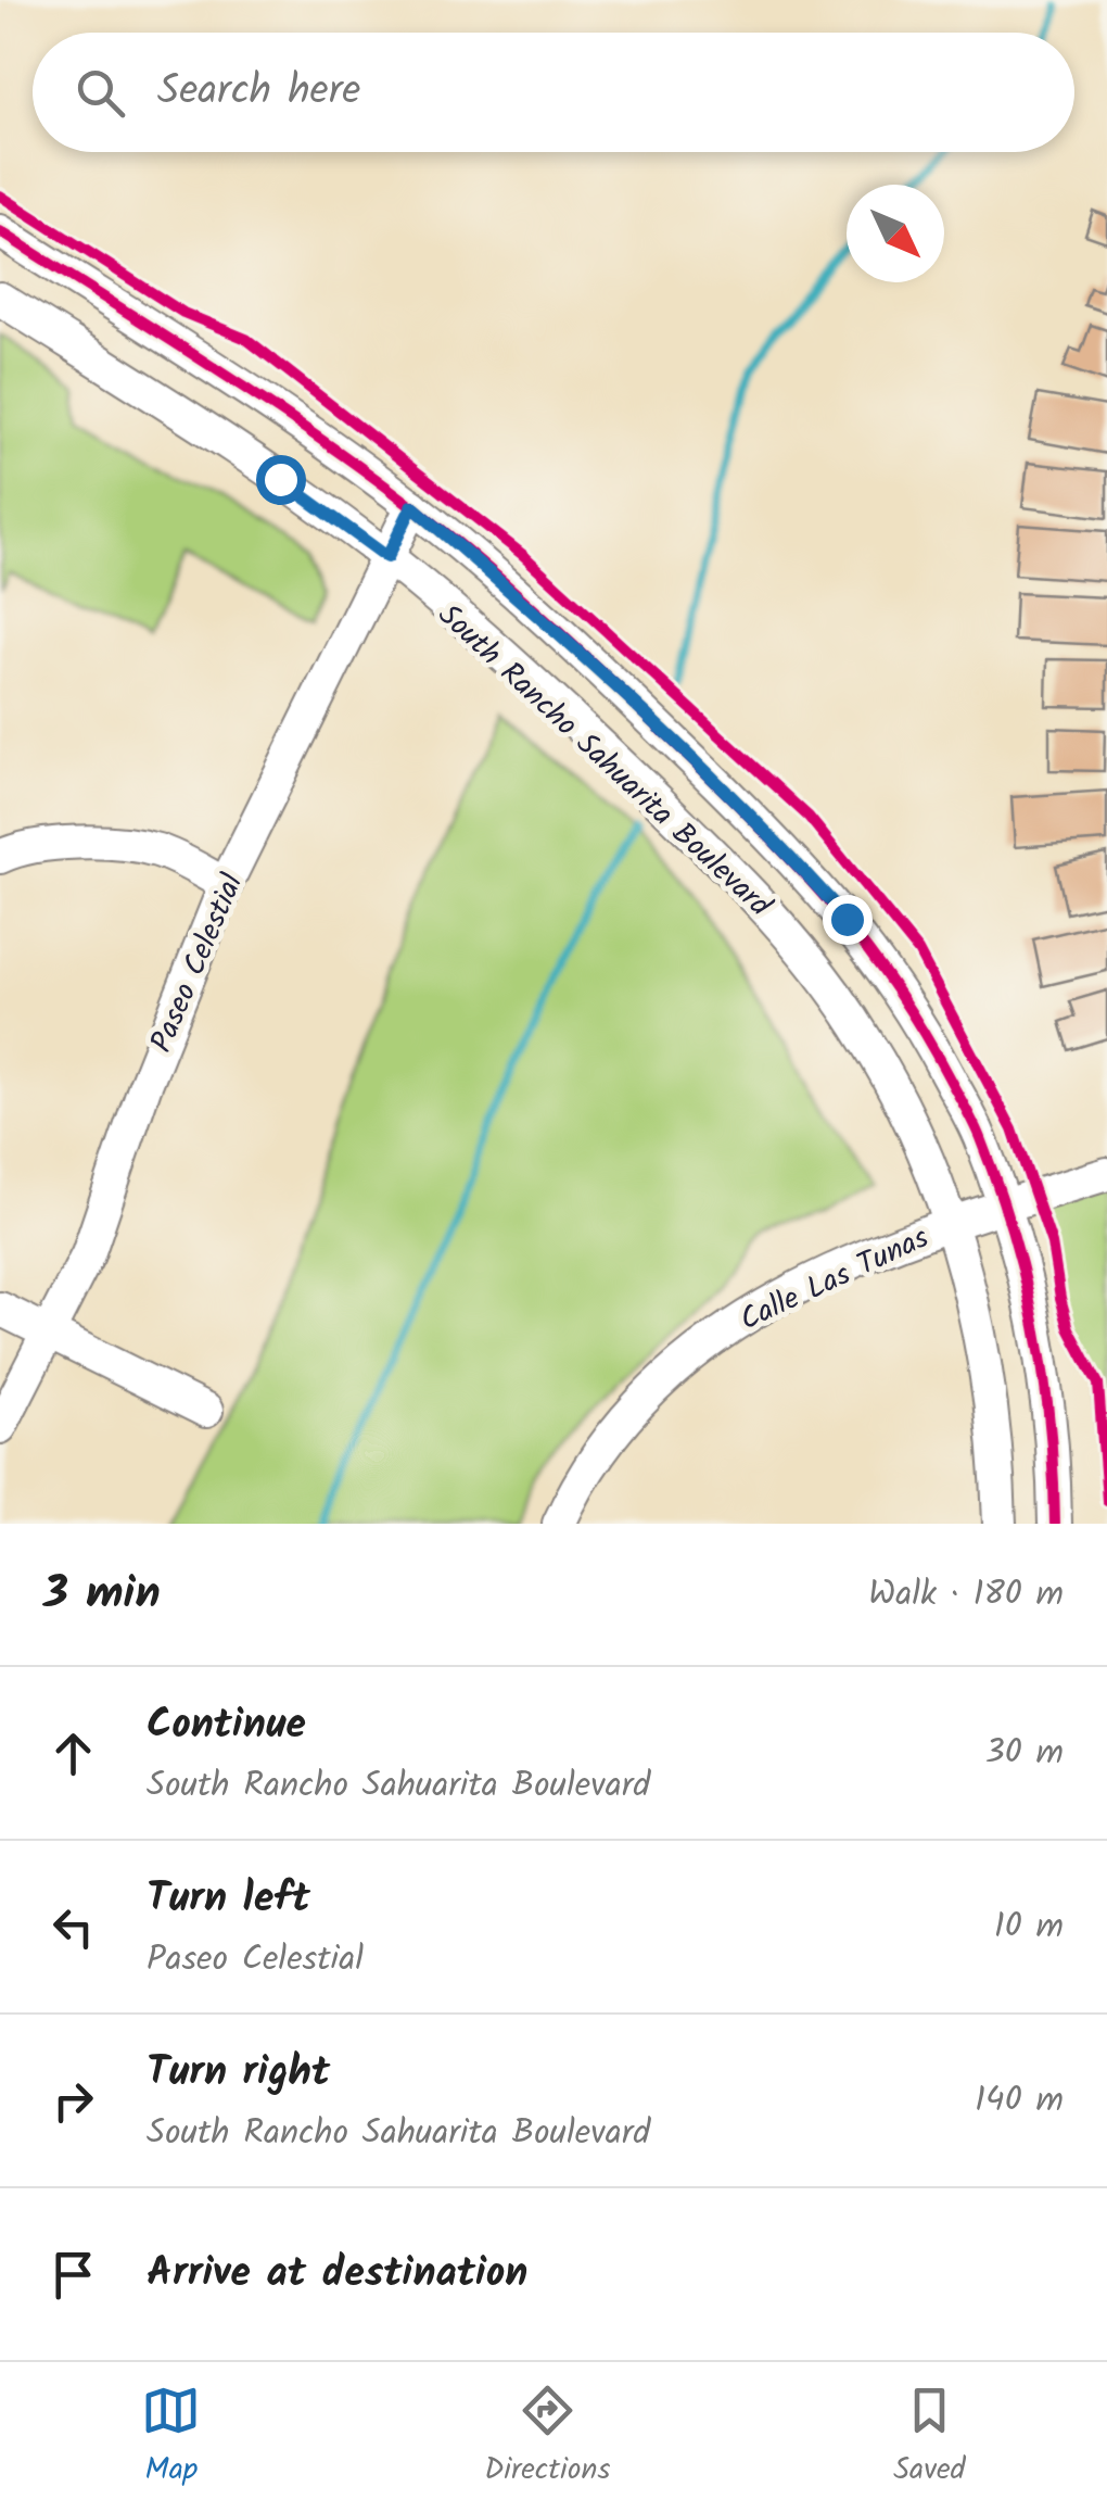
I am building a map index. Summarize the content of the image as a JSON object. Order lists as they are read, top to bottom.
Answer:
{
  "streets": {
    "street": ["South Rancho Sahuarita Boulevard", "Paseo Celestial", "Calle Las Tunas"]
  },
  "crossings": [
    ["South Rancho Sahuarita Boulevard", "Paseo Celestial"],
    ["South Rancho Sahuarita Boulevard", "Calle Las Tunas"]
  ],
  "north": "bottom right",
  "page": {
    "search": "Search here",
    "heading": ["3 min", "Walk · 180 m"],
    "list": [
      ["Continue", "South Rancho Sahuarita Boulevard", "30 m"],
      ["Turn left", "Paseo Celestial", "10 m"],
      ["Turn right", "South Rancho Sahuarita Boulevard", "140 m"],
      "Arrive at destination"
    ],
    "nav": ["Map", "Directions", "Saved"]
  }
}
